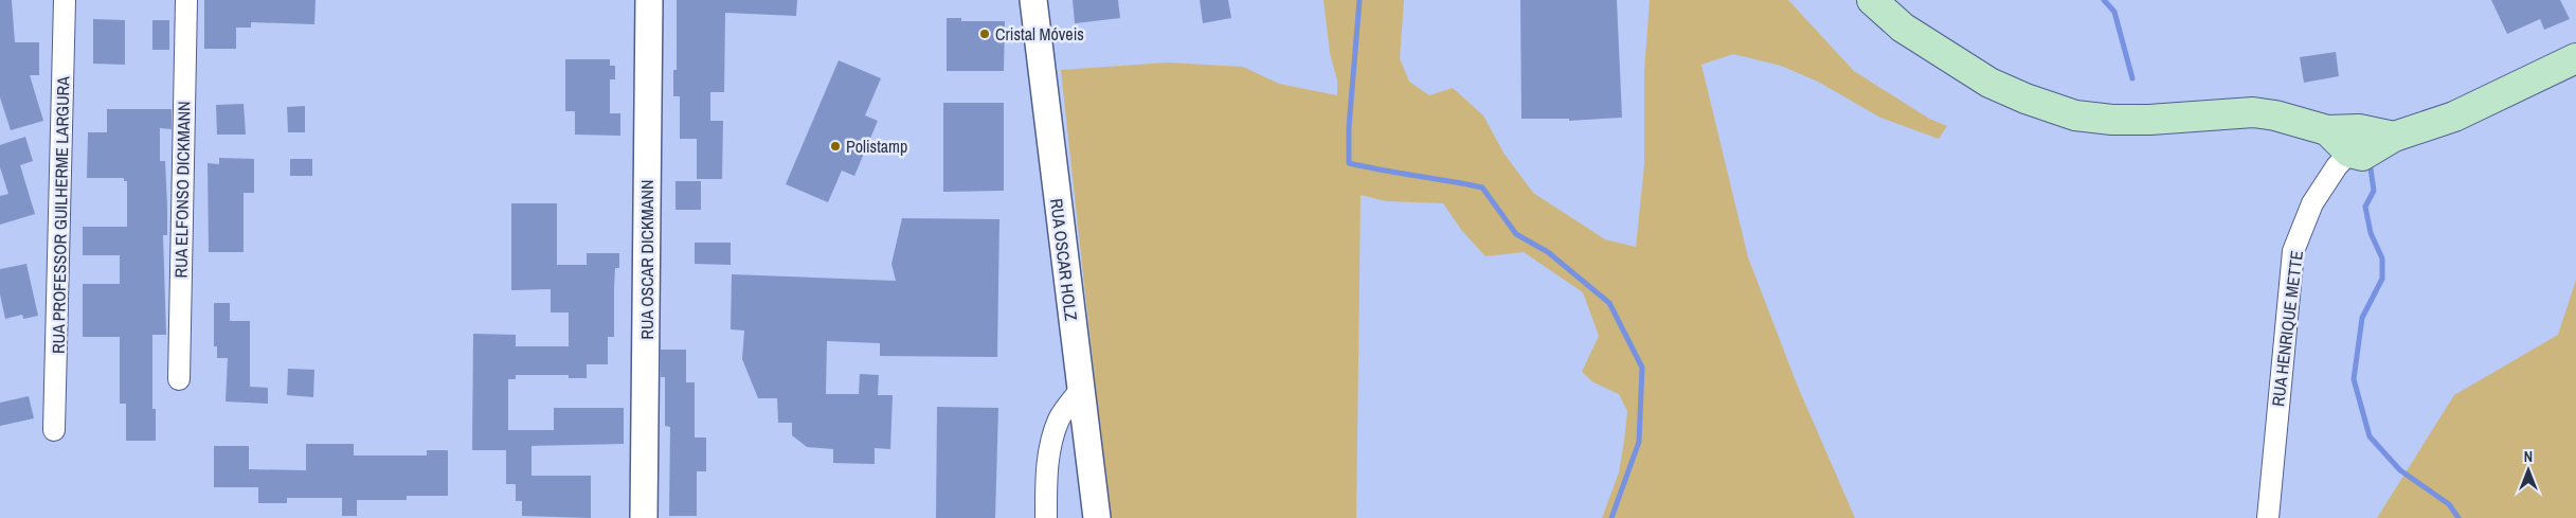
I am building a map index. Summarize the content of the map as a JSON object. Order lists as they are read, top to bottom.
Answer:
{
  "streets": {
    "street": [
      "RUA ELFONSO DICKMANN",
      "RUA PROFESSOR GUILHERME LARGURA",
      "RUA OSCAR DICKMANN",
      "RUA OSCAR HOLZ",
      "RUA HENRIQUE METTE"
    ]
  },
  "places": ["Cristal Móveis", "Polistamp"],
  "north": "top"
}
